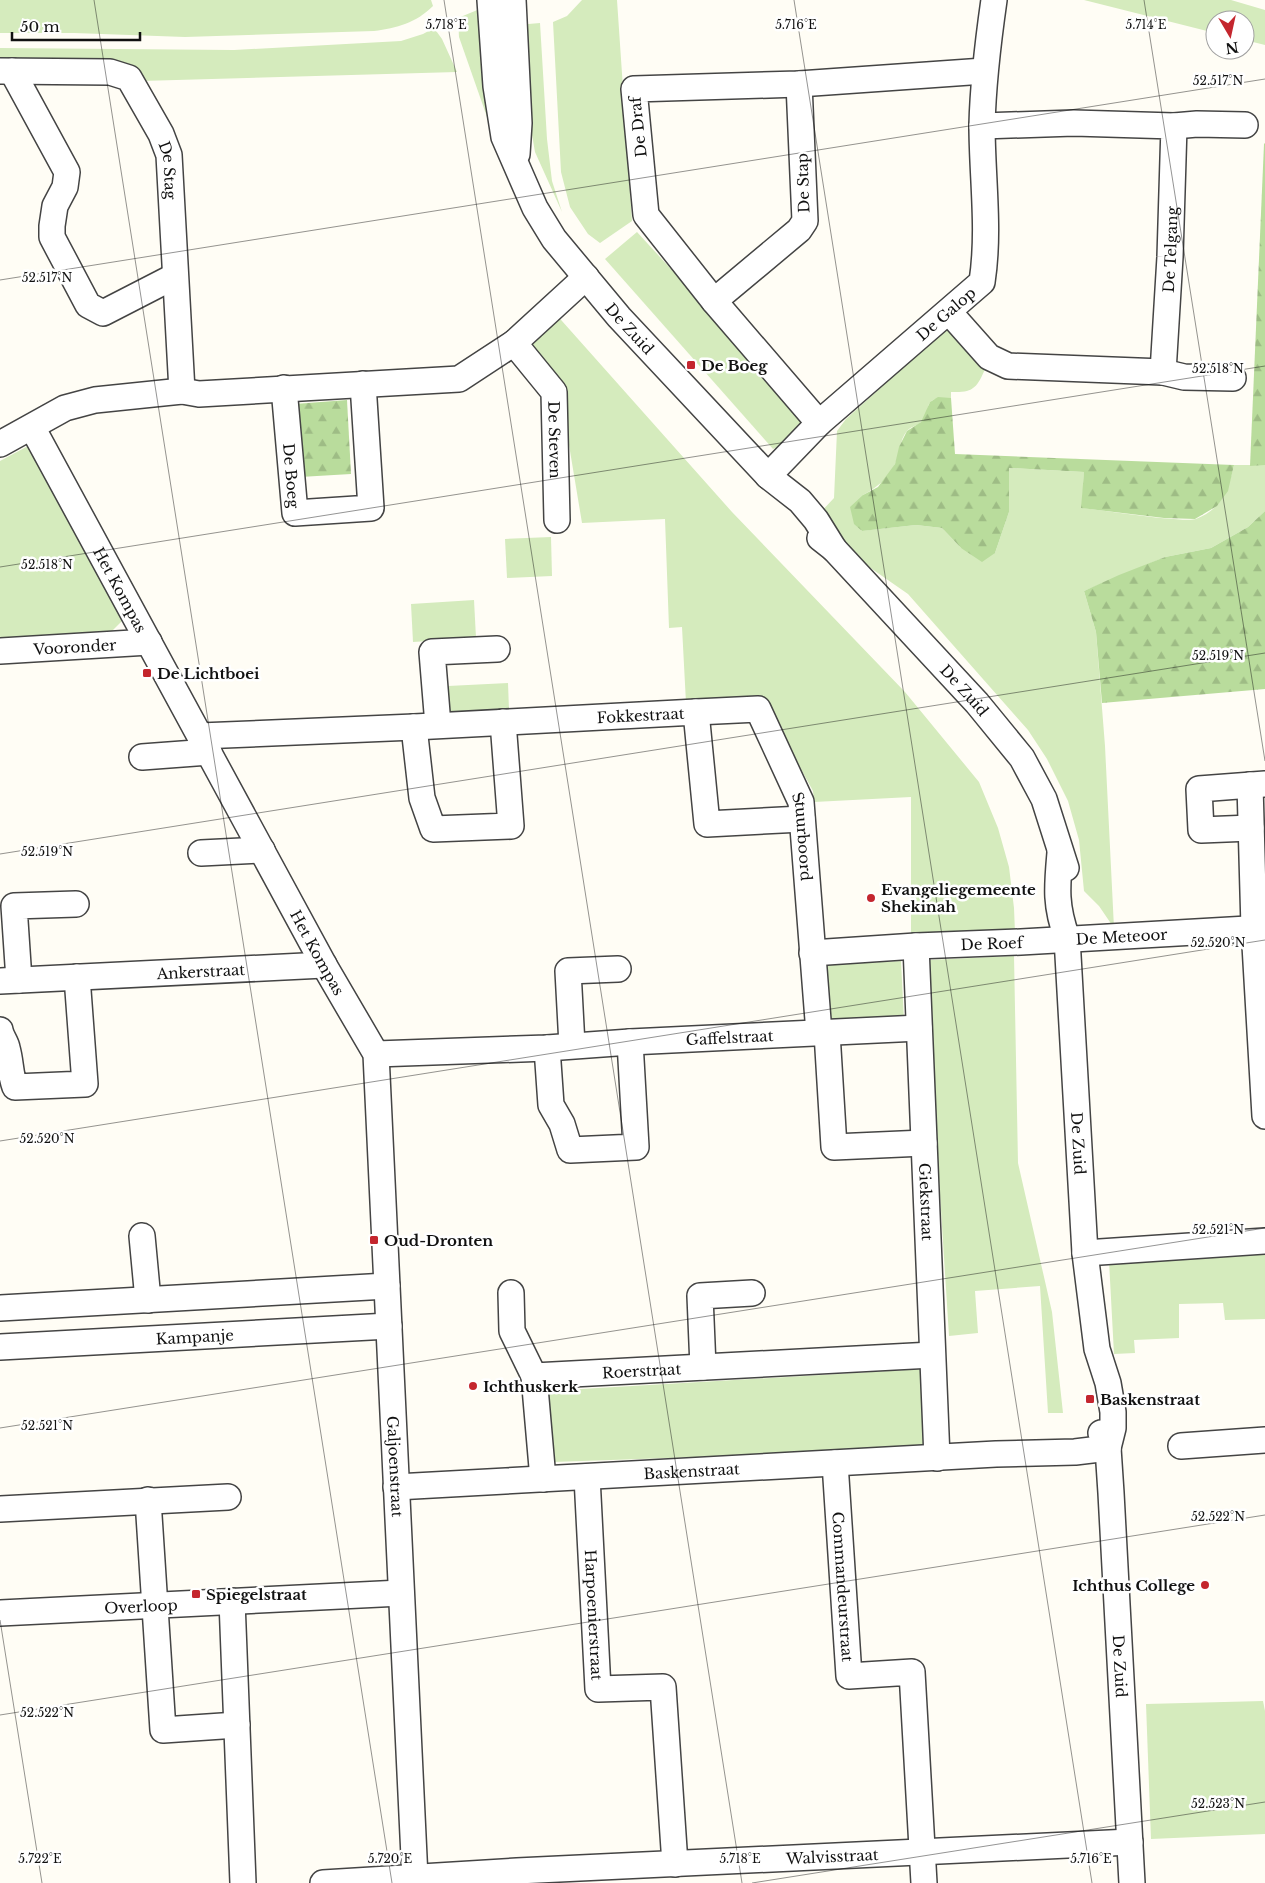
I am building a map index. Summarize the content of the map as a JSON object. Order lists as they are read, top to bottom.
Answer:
{
  "streets": {
    "street": [
      "De Draf",
      "De Stag",
      "De Stap",
      "De Telgang",
      "De Galop",
      "De Zuid",
      "De Steven",
      "De Boeg",
      "Het Kompas",
      "Vooronder",
      "Fokkestraat",
      "Stuurboord",
      "De Meteoor",
      "De Roef",
      "Ankerstraat",
      "Gaffelstraat",
      "Giekstraat",
      "Kampanje",
      "Roerstraat",
      "Galjoenstraat",
      "Baskenstraat",
      "Commandeurstraat",
      "Overloop",
      "Harpoenierstraat",
      "Walvisstraat"
    ]
  },
  "crossings": [
    ["De Draf", "De Stap"],
    ["De Draf", "De Galop"],
    ["De Galop", "De Zuid"],
    ["De Zuid", "De Meteoor"],
    ["De Zuid", "De Roef"],
    ["De Zuid", "Baskenstraat"],
    ["De Zuid", "Walvisstraat"],
    ["Het Kompas", "Vooronder"],
    ["Het Kompas", "Fokkestraat"],
    ["Het Kompas", "Ankerstraat"],
    ["Het Kompas", "Gaffelstraat"],
    ["Het Kompas", "Galjoenstraat"],
    ["Fokkestraat", "Stuurboord"],
    ["Stuurboord", "Gaffelstraat"],
    ["De Meteoor", "De Roef"],
    ["De Roef", "Giekstraat"],
    ["Gaffelstraat", "Giekstraat"],
    ["Gaffelstraat", "Galjoenstraat"],
    ["Giekstraat", "Roerstraat"],
    ["Giekstraat", "Baskenstraat"],
    ["Kampanje", "Galjoenstraat"],
    ["Galjoenstraat", "Baskenstraat"],
    ["Galjoenstraat", "Overloop"],
    ["Galjoenstraat", "Walvisstraat"],
    ["Baskenstraat", "Commandeurstraat"],
    ["Baskenstraat", "Harpoenierstraat"],
    ["Commandeurstraat", "Walvisstraat"],
    ["Harpoenierstraat", "Walvisstraat"]
  ],
  "places": {
    "transit": [
      "De Boeg",
      "De Lichtboei",
      "Oud-Dronten",
      "Baskenstraat",
      "Spiegelstraat"
    ],
    "other": ["Evangeliegemeente Shekinah", "Ichthuskerk", "Ichthus College"]
  },
  "scale_bar": "50 m",
  "north": "bottom",
  "coordinates": [
    "5.718°E",
    "5.716°E",
    "5.714°E",
    "52.517°N",
    "52.518°N",
    "52.519°N",
    "52.520°N",
    "52.521°N",
    "52.522°N",
    "52.523°N",
    "5.722°E",
    "5.720°E"
  ]
}
